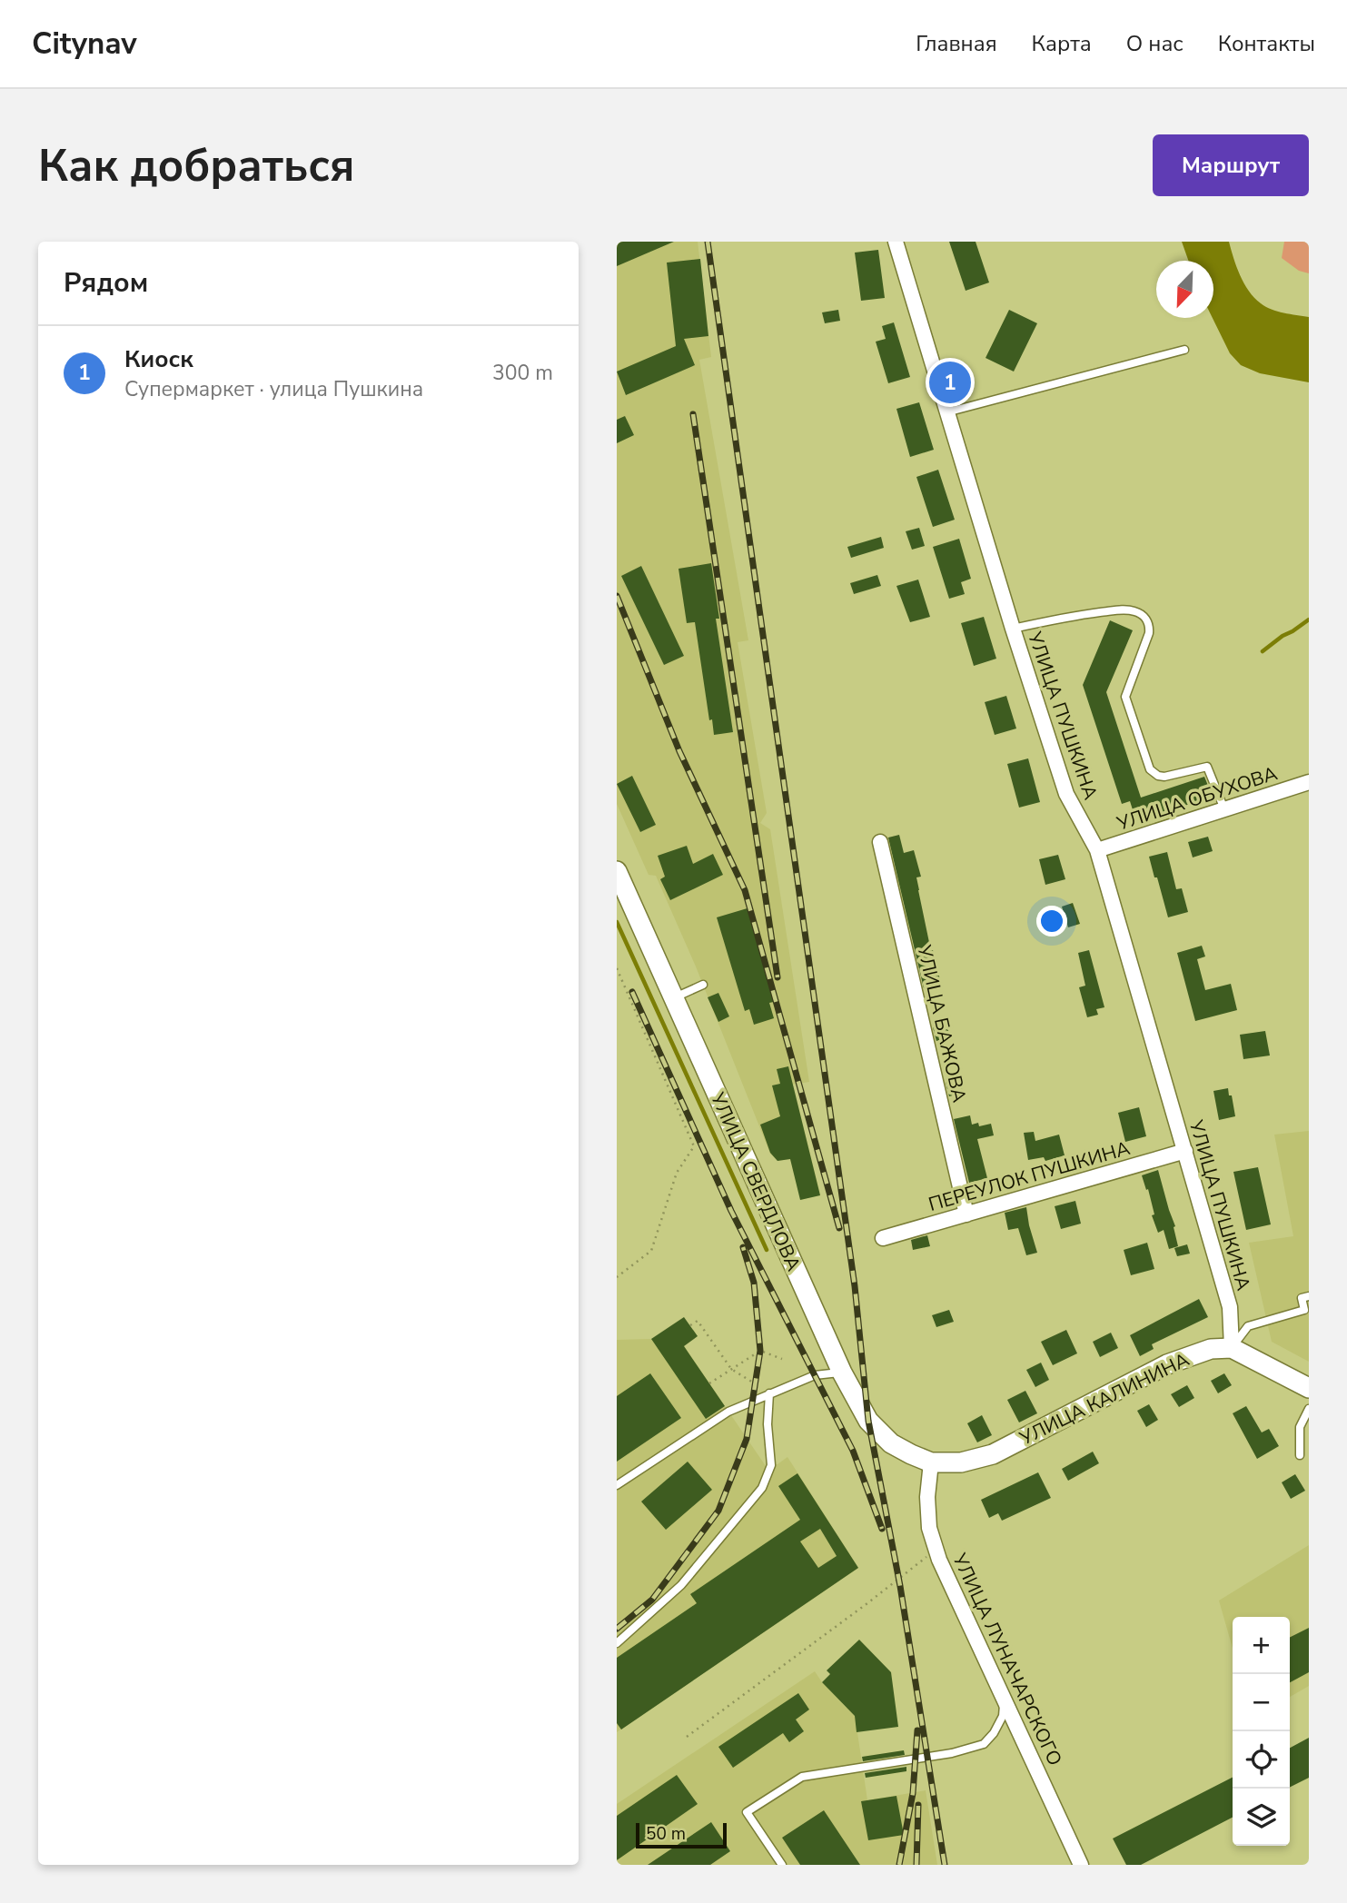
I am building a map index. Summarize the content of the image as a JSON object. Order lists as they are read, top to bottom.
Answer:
{
  "streets": {
    "main road": ["УЛИЦА СВЕРДЛОВА", "УЛИЦА КАЛИНИНА"],
    "street": [
      "УЛИЦА ПУШКИНА",
      "УЛИЦА ОБУХОВА",
      "УЛИЦА БАЖОВА",
      "ПЕРЕУЛОК ПУШКИНА",
      "УЛИЦА ЛУНАЧАРСКОГО"
    ]
  },
  "crossings": [
    ["УЛИЦА ПУШКИНА", "УЛИЦА ОБУХОВА"],
    ["УЛИЦА ПУШКИНА", "ПЕРЕУЛОК ПУШКИНА"],
    ["УЛИЦА ПУШКИНА", "УЛИЦА КАЛИНИНА"],
    ["УЛИЦА БАЖОВА", "ПЕРЕУЛОК ПУШКИНА"],
    ["УЛИЦА СВЕРДЛОВА", "УЛИЦА КАЛИНИНА"],
    ["УЛИЦА СВЕРДЛОВА", "УЛИЦА ЛУНАЧАРСКОГО"],
    ["УЛИЦА КАЛИНИНА", "УЛИЦА ЛУНАЧАРСКОГО"]
  ],
  "scale_bar": "50 m",
  "north": "bottom left",
  "page": {
    "header": "Citynav",
    "nav": [
      "Главная",
      "Карта",
      "О нас",
      "Контакты"
    ],
    "buttons": "Маршрут",
    "title": "Как добраться",
    "heading": "Рядом",
    "list": [
      {
        "mark": "1",
        "name": "Киоск",
        "note": "Супермаркет · улица Пушкина",
        "value": "300 m"
      }
    ],
    "pins": "1",
    "map_buttons": ["+", "−"],
    "scale": "50 m"
  }
}
